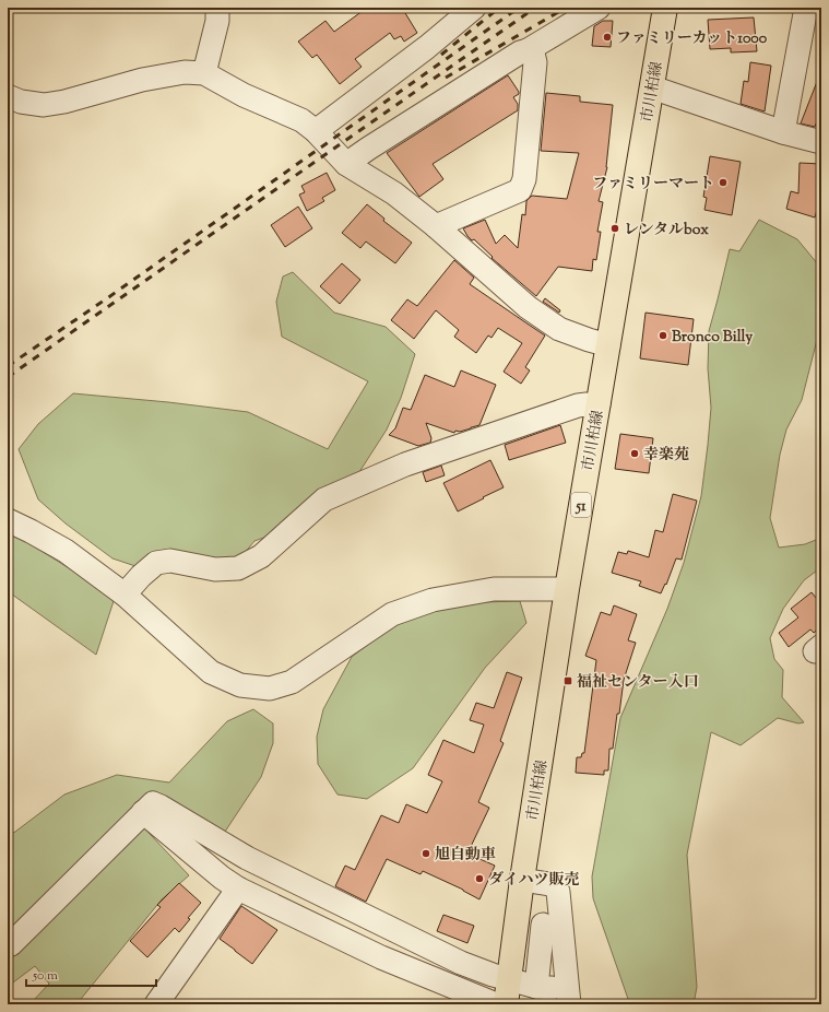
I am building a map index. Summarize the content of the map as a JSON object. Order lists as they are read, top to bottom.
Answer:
{
  "streets": {
    "main road": ["市川柏線", "51"]
  },
  "places": {
    "other": [
      "ファミリーカット1000",
      "ファミリーマート",
      "レンタルbox",
      "Bronco Billy",
      "幸楽苑",
      "旭自動車",
      "ダイハツ販売"
    ],
    "transit": ["福祉センター入口"]
  },
  "scale_bar": "50 m"
}
